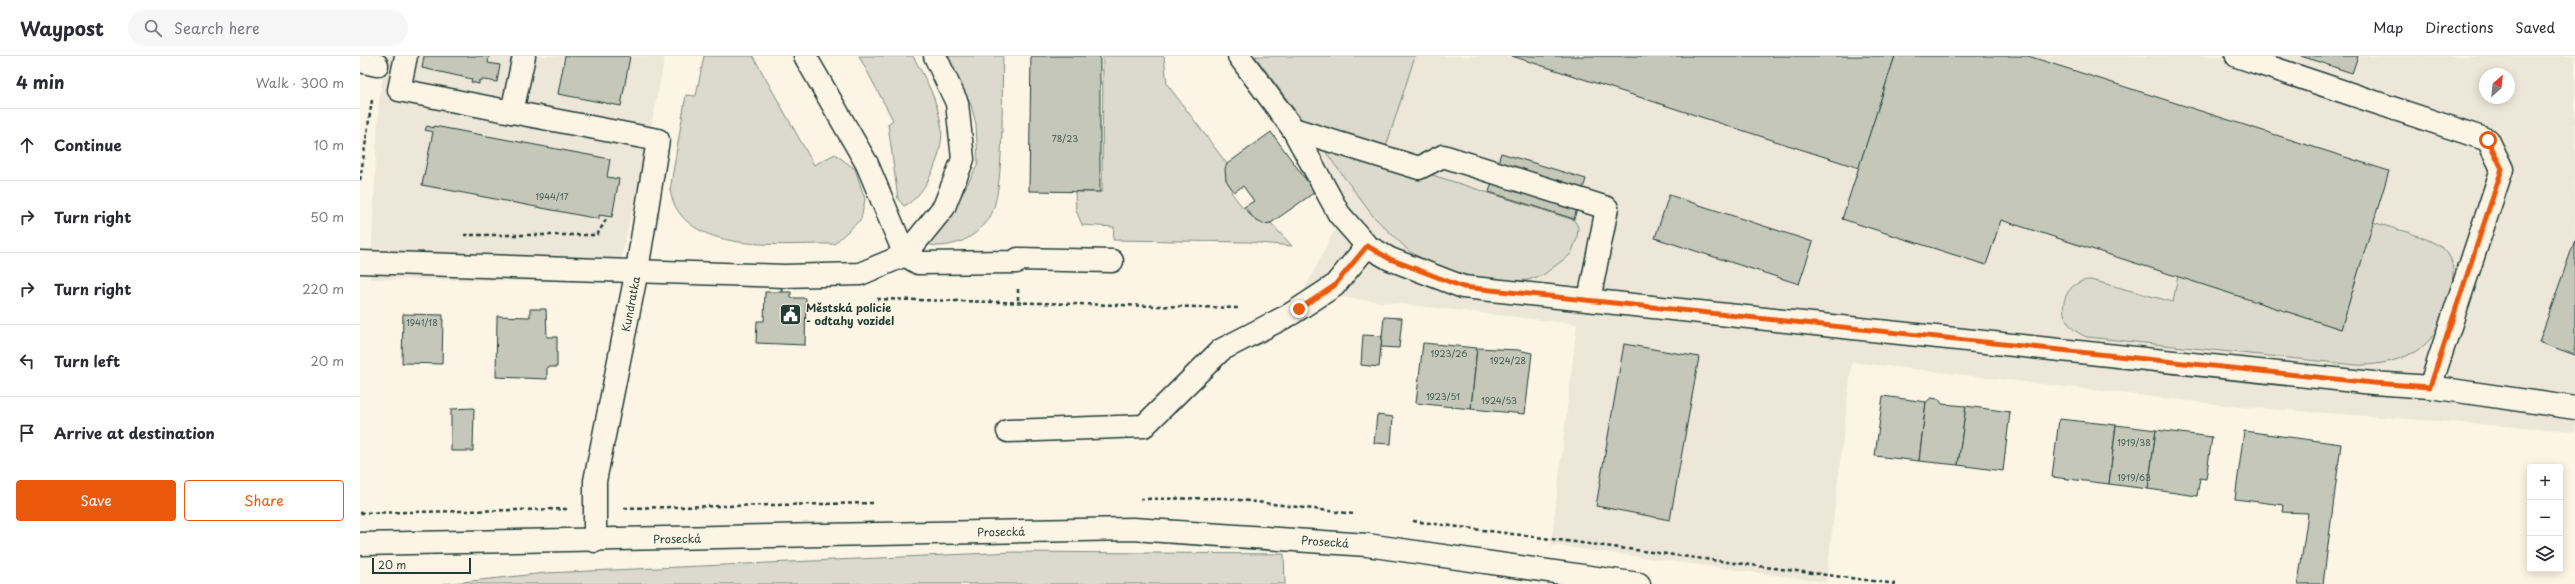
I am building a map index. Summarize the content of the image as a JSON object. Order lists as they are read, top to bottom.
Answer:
{
  "streets": {
    "main road": ["Kundratka", "Prosecká"]
  },
  "crossings": [
    ["Kundratka", "Prosecká"]
  ],
  "places": {
    "public building": ["Městská policie - odtahy vozidel"]
  },
  "house_numbers": [
    "78/23",
    "1944/17",
    "1941/18",
    "1923/26",
    "1924/28",
    "1923/51",
    "1924/53",
    "1919/38",
    "1919/63"
  ],
  "scale_bar": "20 m",
  "north": "top right",
  "page": {
    "header": "Waypost",
    "search": "Search here",
    "nav": ["Map", "Directions", "Saved"],
    "heading": ["4 min", "Walk · 300 m"],
    "list": [
      ["Continue", "10 m"],
      ["Turn right", "50 m"],
      ["Turn right", "220 m"],
      ["Turn left", "20 m"],
      "Arrive at destination"
    ],
    "map_buttons": ["+", "−"],
    "buttons": ["Save", "Share"],
    "scale": "20 m"
  }
}
